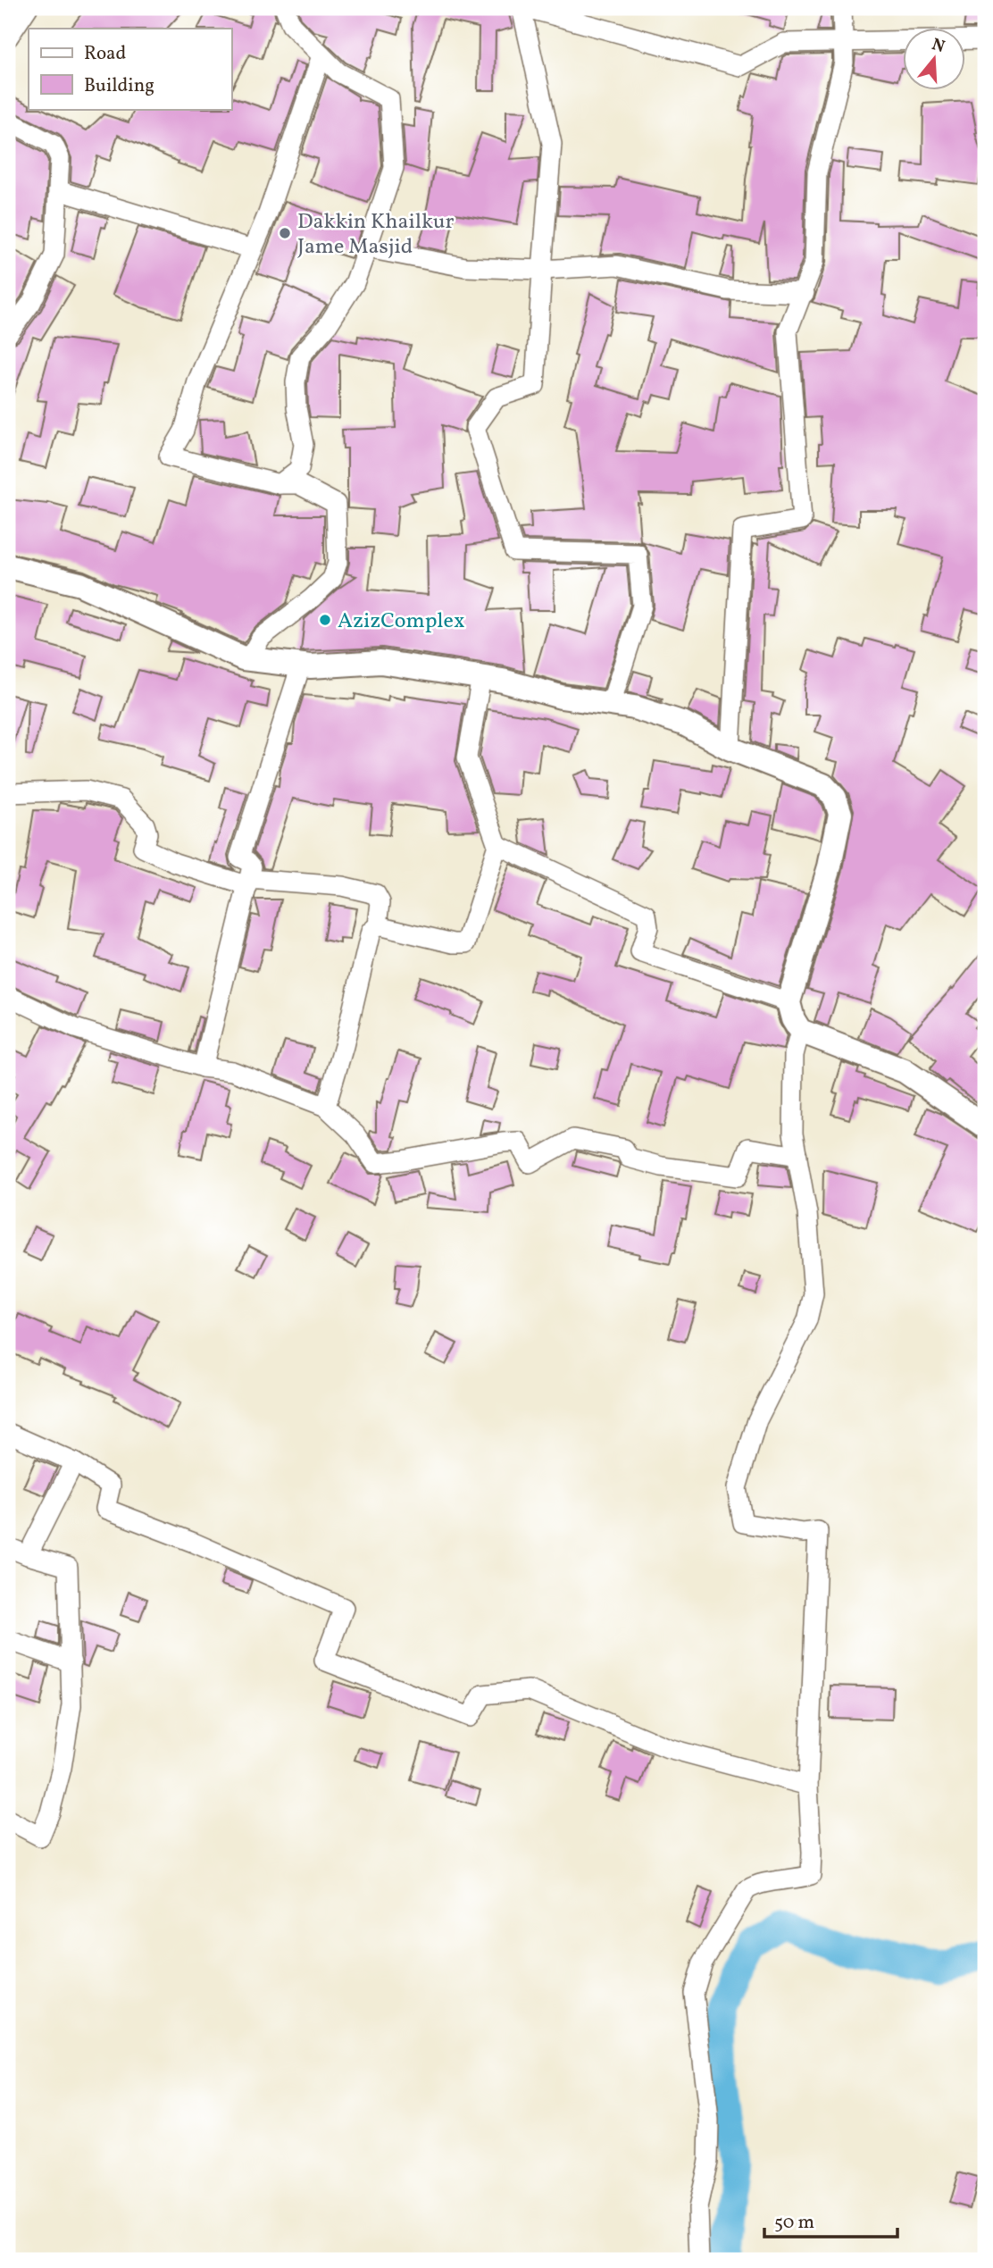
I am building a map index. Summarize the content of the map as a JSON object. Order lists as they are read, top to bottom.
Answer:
{
  "places": ["Dakkin Khailkur Jame Masjid", "AzizComplex"],
  "legend": ["Road", "Building"],
  "scale_bar": "50 m",
  "north": "top"
}
